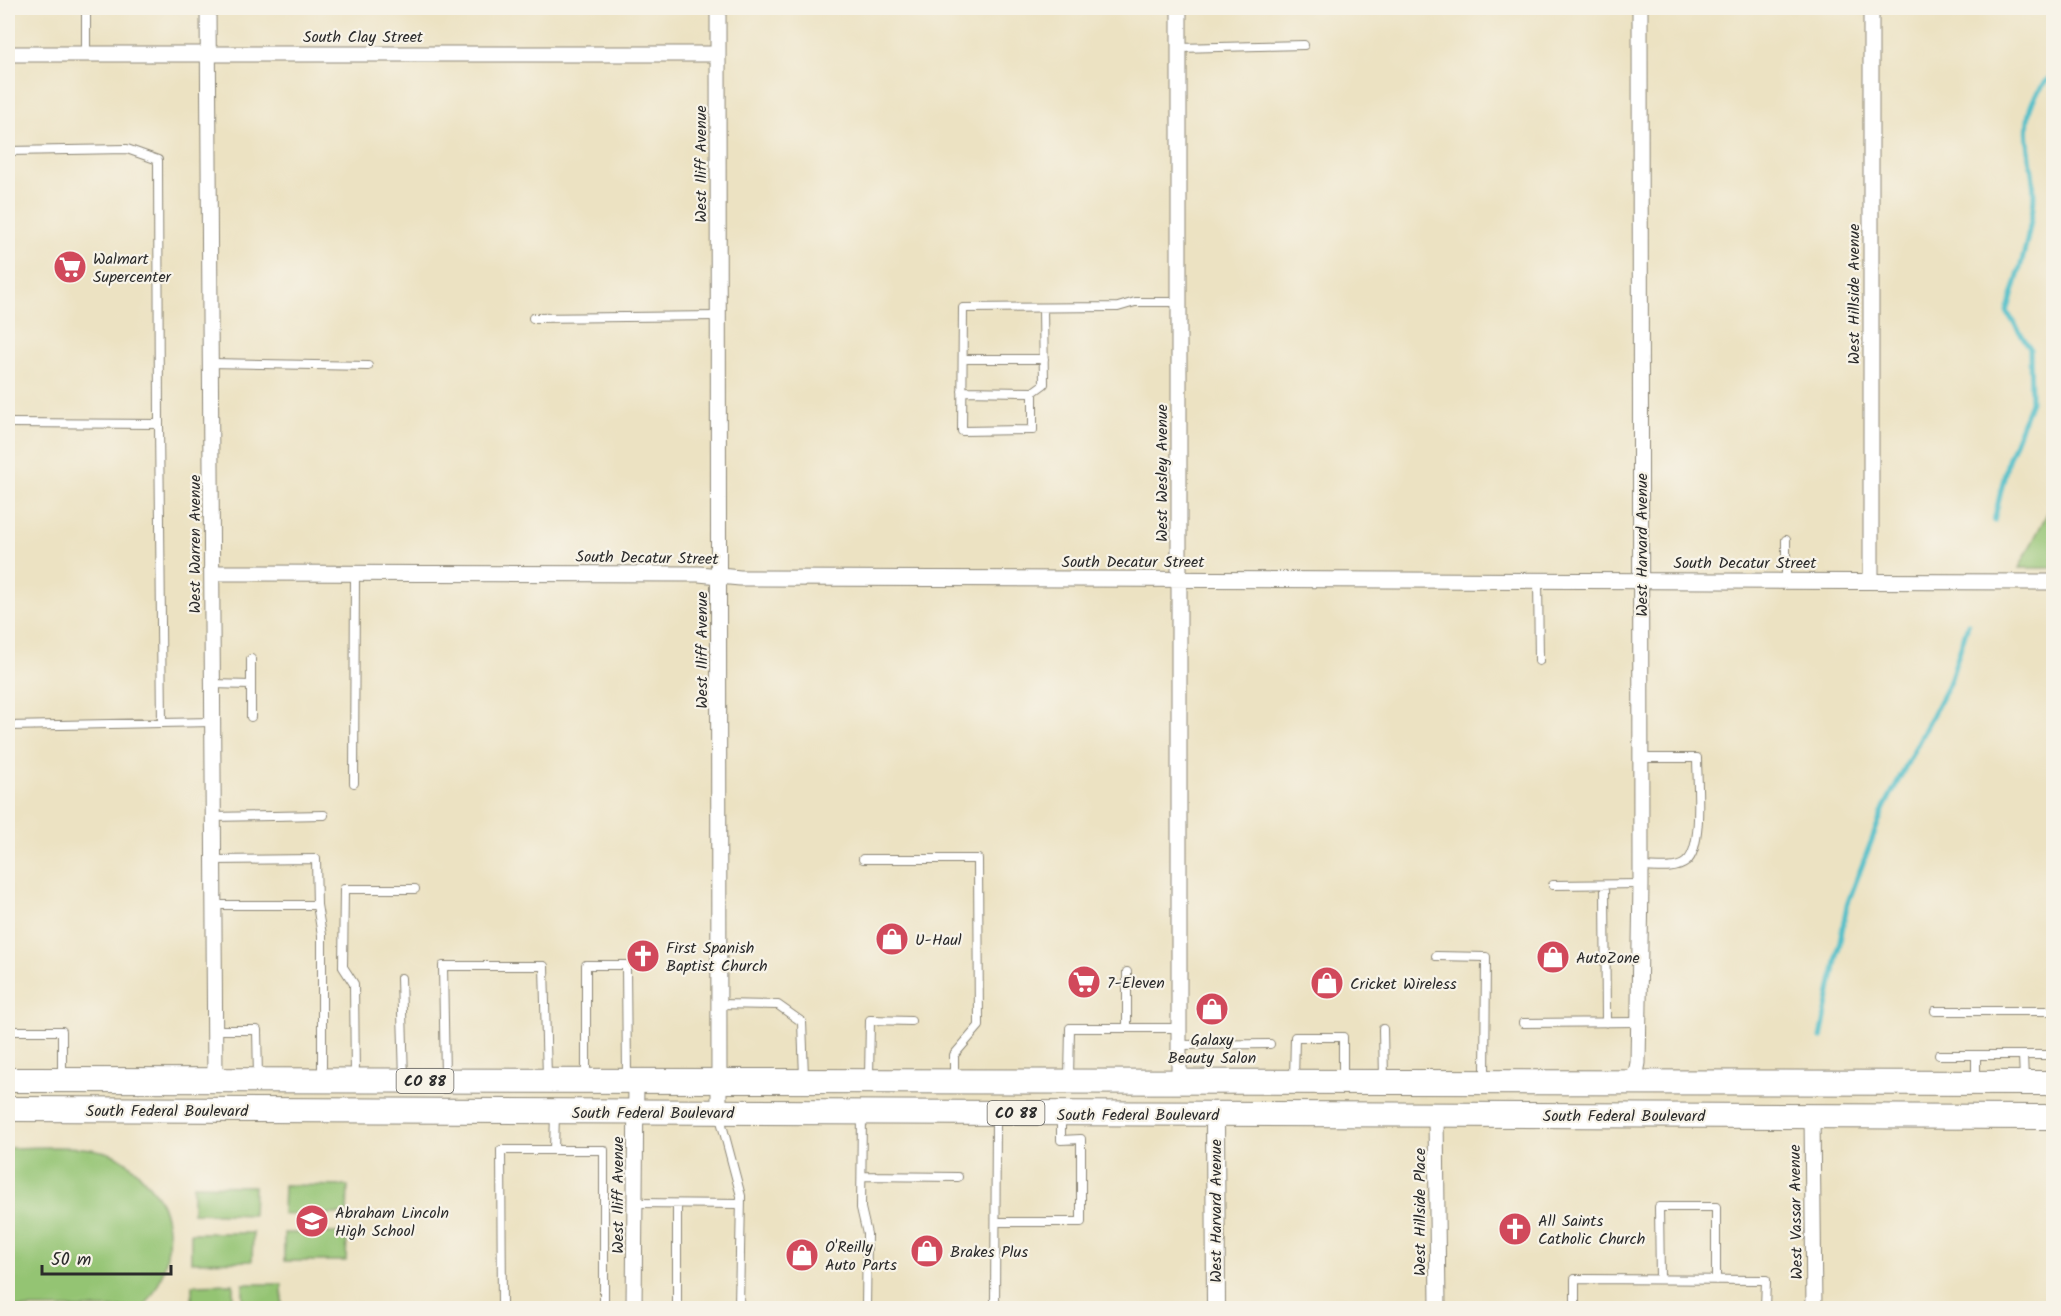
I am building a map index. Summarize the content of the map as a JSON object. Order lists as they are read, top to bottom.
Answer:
{
  "streets": {
    "main road": ["CO 88", "South Federal Boulevard"],
    "street": [
      "South Clay Street",
      "West Iliff Avenue",
      "West Hillside Avenue",
      "West Wesley Avenue",
      "West Warren Avenue",
      "West Harvard Avenue",
      "South Decatur Street",
      "West Hillside Place",
      "West Vassar Avenue"
    ]
  },
  "crossings": [
    ["South Clay Street", "West Iliff Avenue"],
    ["South Clay Street", "West Warren Avenue"],
    ["West Iliff Avenue", "South Decatur Street"],
    ["West Iliff Avenue", "South Federal Boulevard"],
    ["West Hillside Avenue", "South Decatur Street"],
    ["West Wesley Avenue", "South Decatur Street"],
    ["West Wesley Avenue", "South Federal Boulevard"],
    ["West Warren Avenue", "South Decatur Street"],
    ["West Warren Avenue", "South Federal Boulevard"],
    ["West Harvard Avenue", "South Decatur Street"],
    ["West Harvard Avenue", "South Federal Boulevard"],
    ["South Federal Boulevard", "West Hillside Place"],
    ["South Federal Boulevard", "West Vassar Avenue"]
  ],
  "places": {
    "supermarket": ["Walmart Supercenter", "7-Eleven"],
    "shop": [
      "U-Haul",
      "AutoZone",
      "Cricket Wireless",
      "Galaxy Beauty Salon",
      "Brakes Plus",
      "O'Reilly Auto Parts"
    ],
    "church": ["First Spanish Baptist Church", "All Saints Catholic Church"],
    "school or university": ["Abraham Lincoln High School"]
  },
  "scale_bar": "50 m"
}
